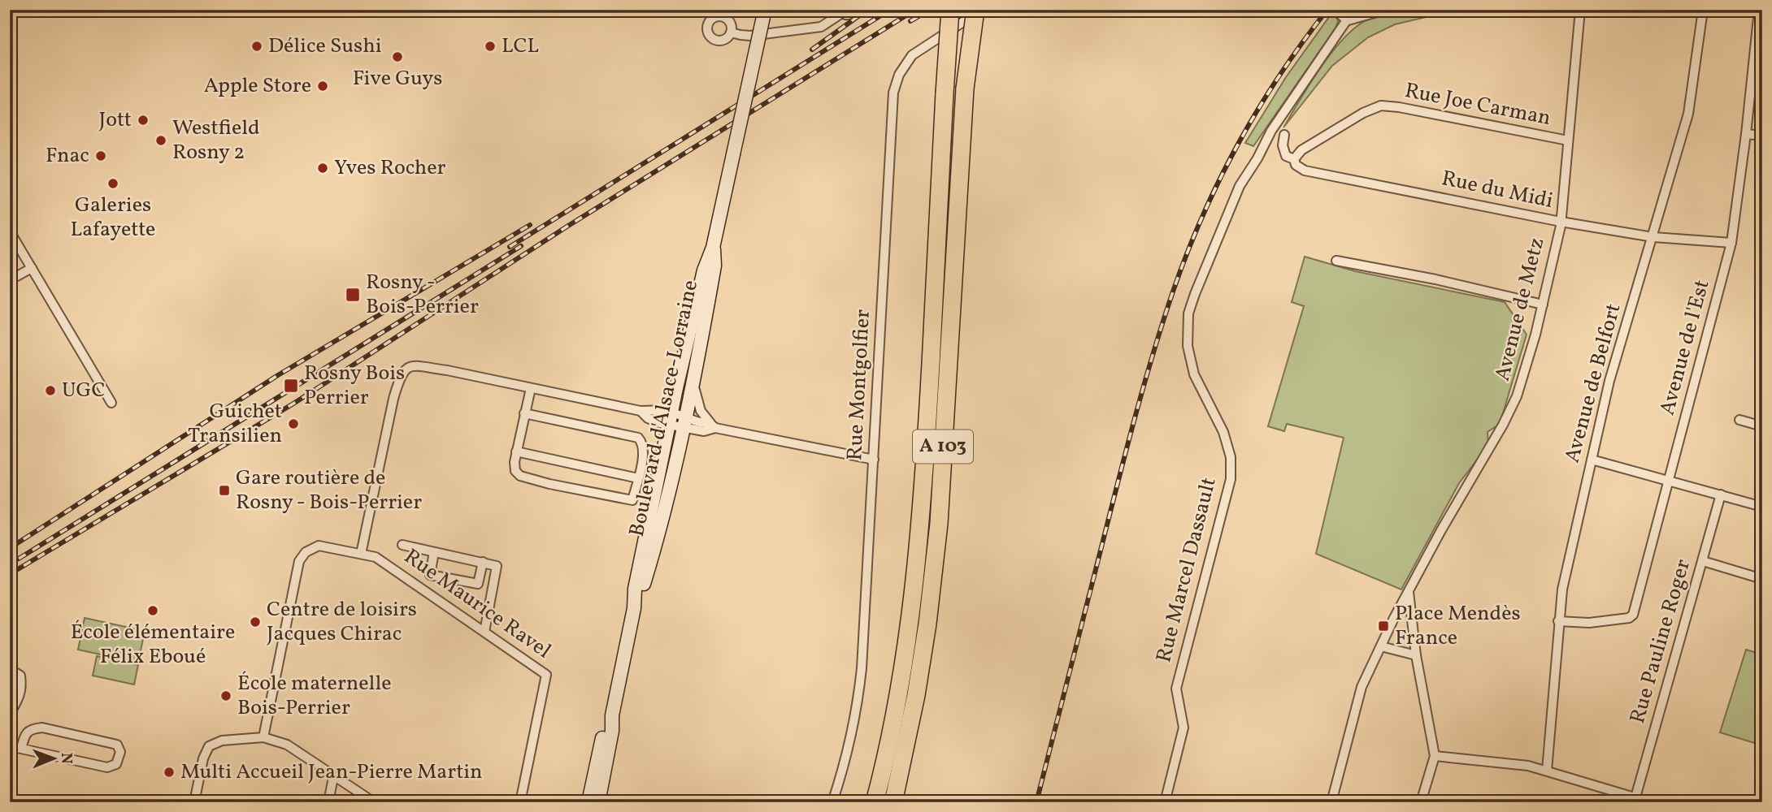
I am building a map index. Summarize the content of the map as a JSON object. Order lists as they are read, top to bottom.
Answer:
{
  "streets": {
    "highway": ["A 103"],
    "main road": ["Boulevard d'Alsace-Lorraine"],
    "street": [
      "Rue Joe Carman",
      "Rue du Midi",
      "Avenue de Metz",
      "Avenue de l'Est",
      "Avenue de Belfort",
      "Rue Montgolfier",
      "Rue Marcel Dassault",
      "Rue Maurice Ravel",
      "Rue Pauline Roger"
    ]
  },
  "crossings": [
    ["Rue Joe Carman", "Rue du Midi"],
    ["Rue Joe Carman", "Avenue de Metz"],
    ["Rue du Midi", "Avenue de Metz"],
    ["Rue du Midi", "Avenue de l'Est"],
    ["Rue du Midi", "Avenue de Belfort"],
    ["Avenue de l'Est", "Avenue de Belfort"]
  ],
  "places": {
    "other": [
      "Délice Sushi",
      "LCL",
      "Five Guys",
      "Apple Store",
      "Jott",
      "Westfield Rosny 2",
      "Fnac",
      "Yves Rocher",
      "Galeries Lafayette",
      "UGC",
      "Guichet Transilien",
      "École élémentaire Félix Eboué",
      "Centre de loisirs Jacques Chirac",
      "École maternelle Bois-Perrier",
      "Multi Accueil Jean-Pierre Martin"
    ],
    "transit": [
      "Rosny - Bois-Perrier",
      "Rosny Bois Perrier",
      "Gare routière de Rosny - Bois-Perrier",
      "Place Mendès France"
    ]
  },
  "north": "right"
}
